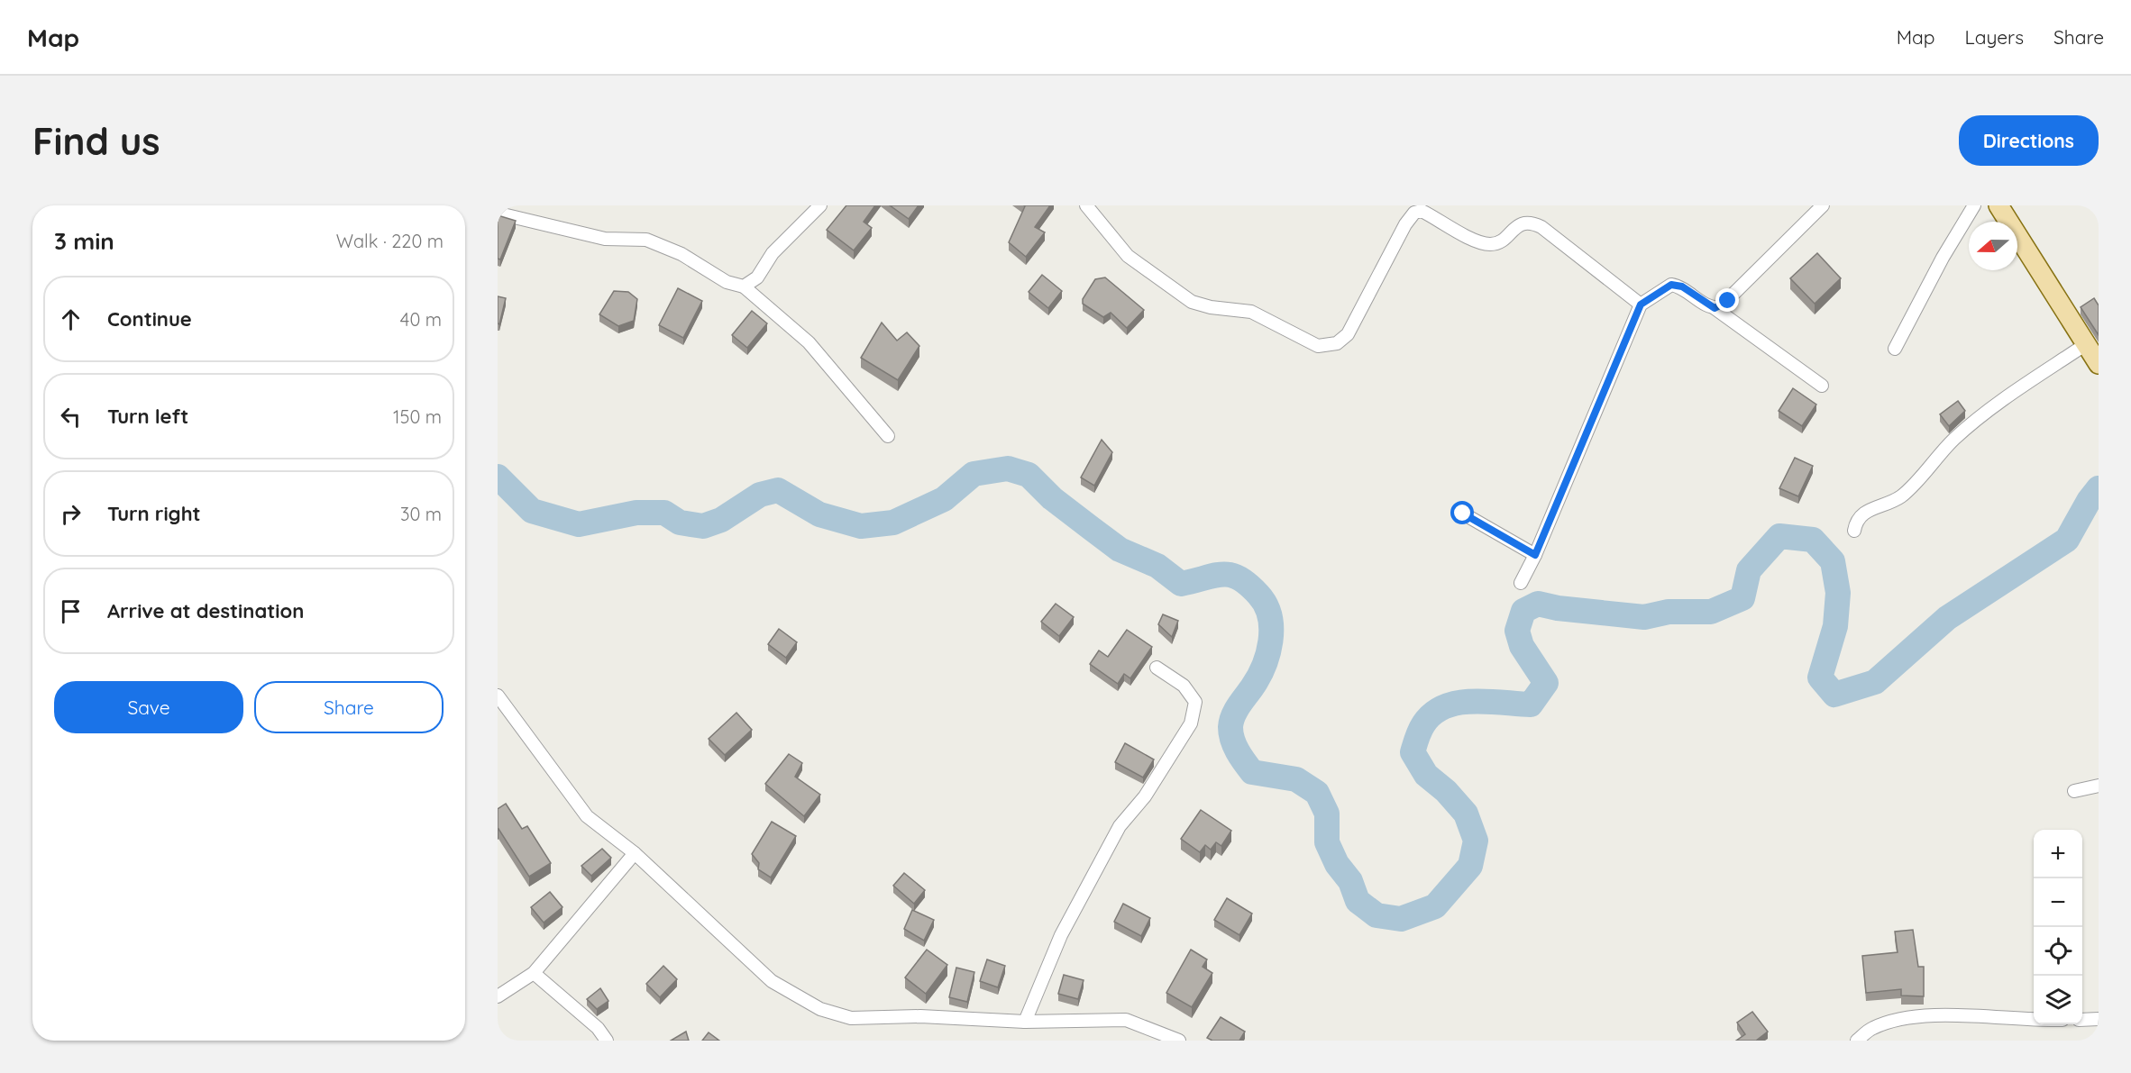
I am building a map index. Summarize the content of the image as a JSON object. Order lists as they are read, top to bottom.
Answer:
{
  "north": "left",
  "page": {
    "header": "Map",
    "nav": ["Map", "Layers", "Share"],
    "buttons": [
      "Directions",
      ["Save", "Share"]
    ],
    "title": "Find us",
    "heading": ["3 min", "Walk · 220 m"],
    "list": [
      ["Continue", "40 m"],
      ["Turn left", "150 m"],
      ["Turn right", "30 m"],
      "Arrive at destination"
    ],
    "map_buttons": ["+", "−"]
  }
}
